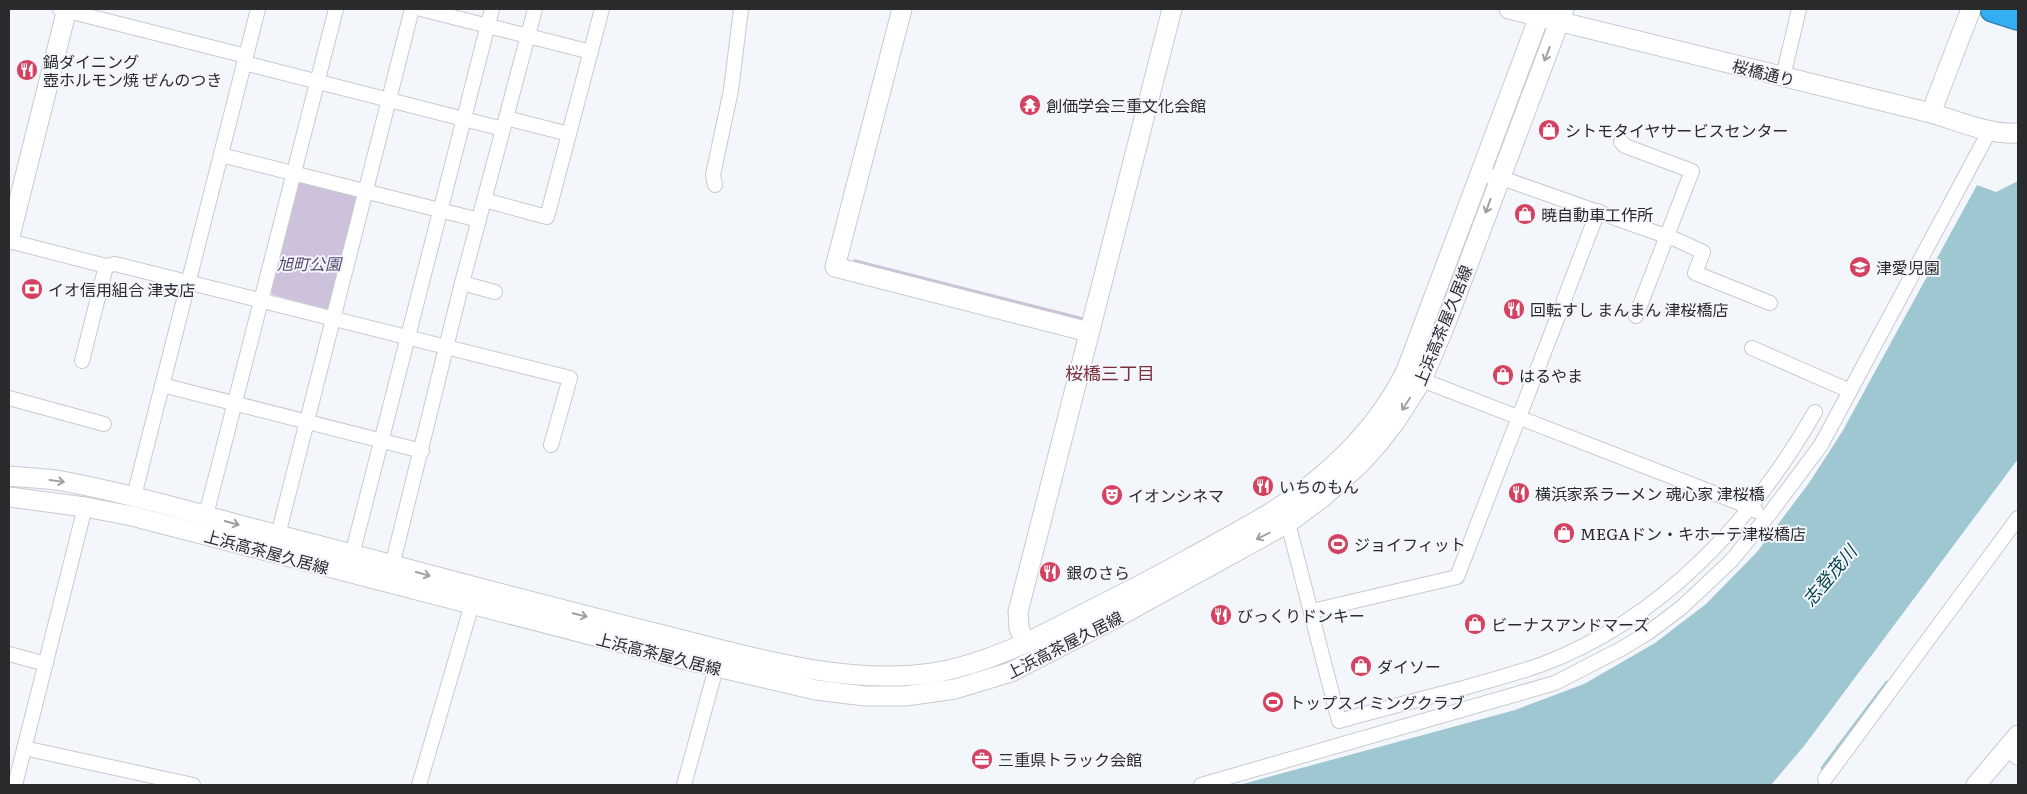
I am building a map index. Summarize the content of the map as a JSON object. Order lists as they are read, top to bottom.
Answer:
{
  "streets": {
    "main road": ["桜橋通り", "上浜高茶屋久居線"]
  },
  "crossings": [
    ["桜橋通り", "上浜高茶屋久居線"]
  ],
  "districts": ["桜橋三丁目"],
  "water": ["志登茂川"],
  "parks": ["旭町公園"],
  "places": {
    "restaurant": [
      "鍋ダイニング 壺ホルモン焼 ぜんのつき",
      "回転すし まんまん 津桜橋店",
      "いちのもん",
      "横浜家系ラーメン 魂心家 津桜橋",
      "銀のさら",
      "びっくりドンキー"
    ],
    "temple": ["創価学会三重文化会館"],
    "shop": [
      "シトモタイヤサービスセンター",
      "暁自動車工作所",
      "はるやま",
      "MEGAドン・キホーテ津桜橋店",
      "ビーナスアンドマーズ",
      "ダイソー"
    ],
    "school or university": ["津愛児園"],
    "bank": ["イオ信用組合 津支店"],
    "theatre": ["イオンシネマ"],
    "sports": ["ジョイフィット", "トップスイミングクラブ"],
    "office": ["三重県トラック会館"]
  }
}
